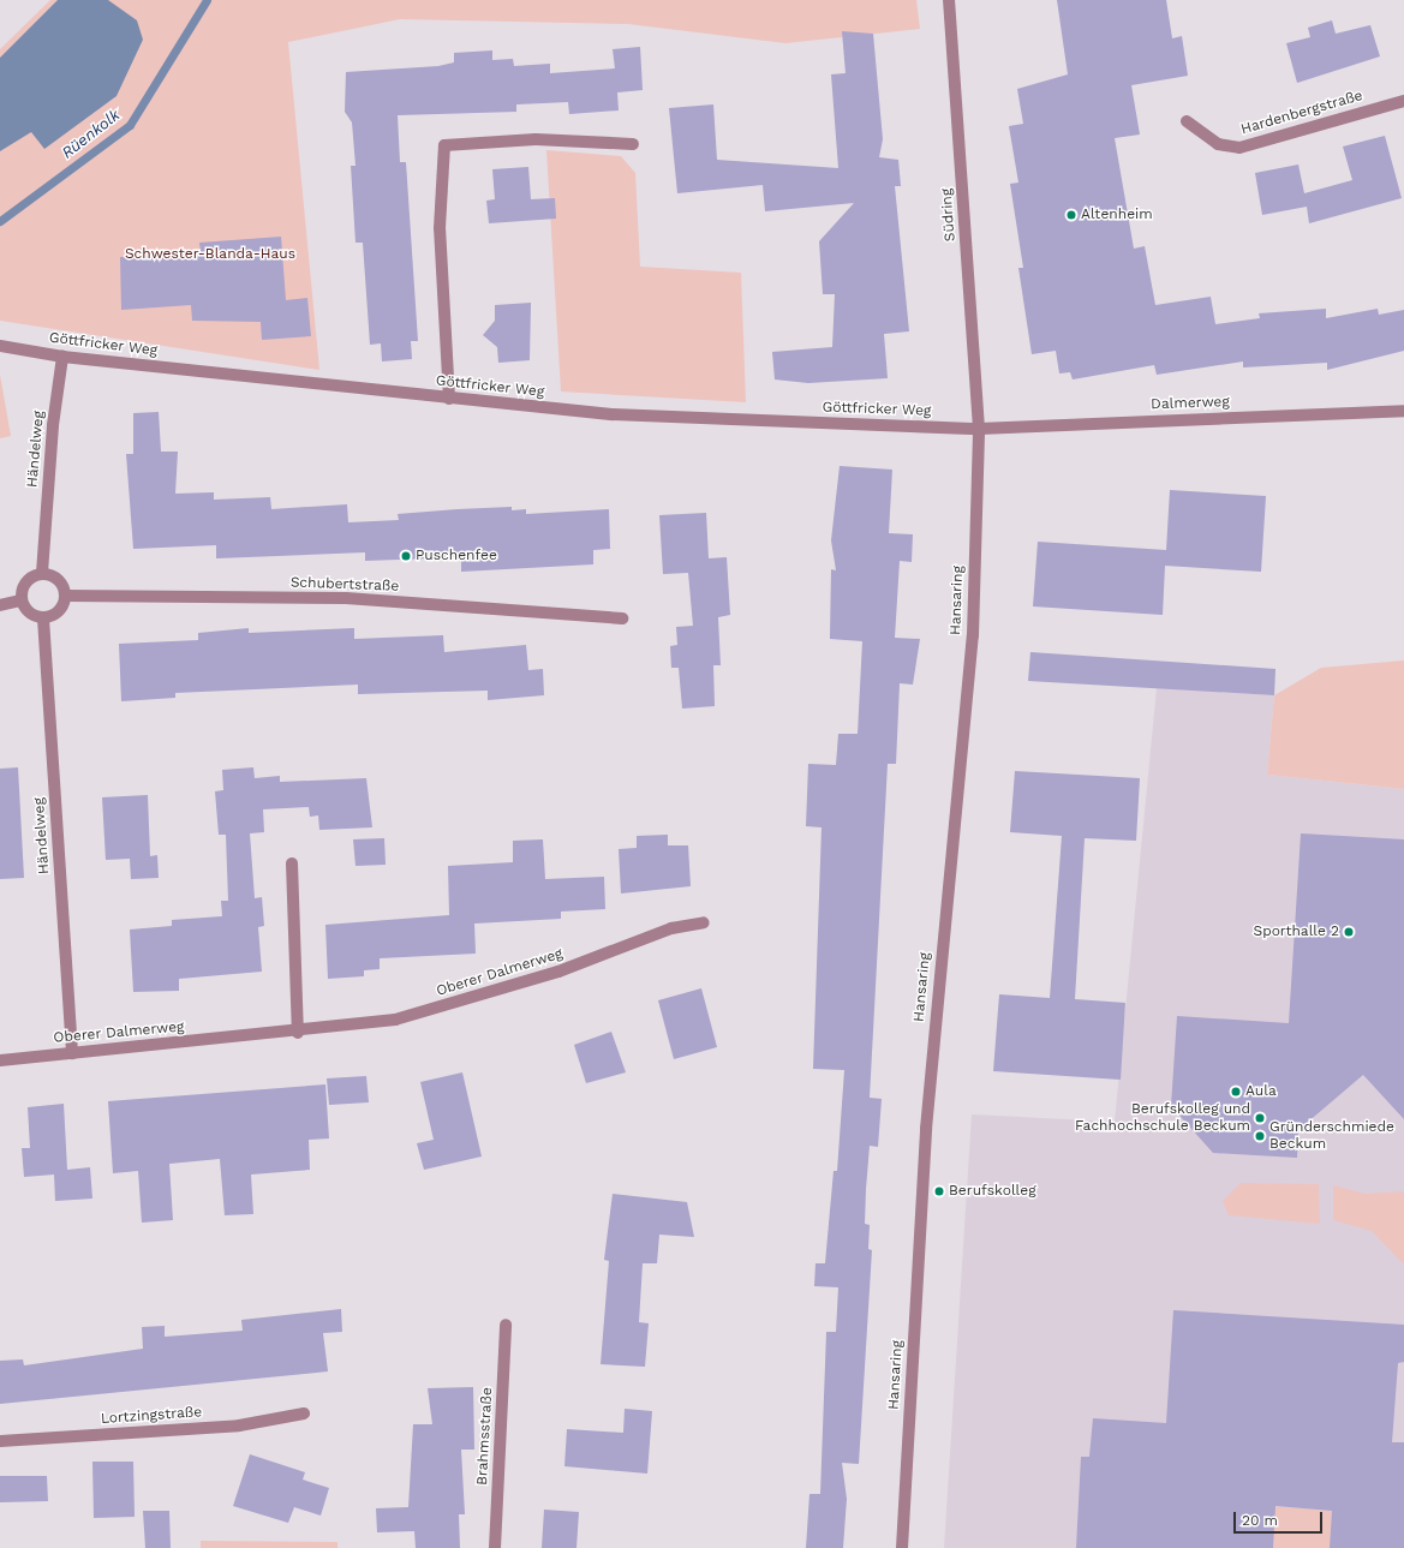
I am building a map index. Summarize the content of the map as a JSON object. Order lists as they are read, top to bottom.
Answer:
{
  "streets": {
    "street": [
      "Hardenbergstraße",
      "Südring",
      "Göttfricker Weg",
      "Dalmerweg",
      "Händelweg",
      "Schubertstraße",
      "Hansaring",
      "Oberer Dalmerweg",
      "Lortzingstraße",
      "Brahmsstraße"
    ]
  },
  "crossings": [
    ["Südring", "Göttfricker Weg"],
    ["Südring", "Dalmerweg"],
    ["Südring", "Hansaring"],
    ["Göttfricker Weg", "Dalmerweg"],
    ["Göttfricker Weg", "Händelweg"],
    ["Göttfricker Weg", "Hansaring"],
    ["Dalmerweg", "Hansaring"],
    ["Händelweg", "Schubertstraße"],
    ["Händelweg", "Oberer Dalmerweg"]
  ],
  "water": ["Rüenkolk"],
  "parks": ["Schwester-Blanda-Haus"],
  "places": [
    "Altenheim",
    "Puschenfee",
    "Sporthalle 2",
    "Aula",
    "Berufskolleg und Fachhochschule Beckum",
    "Gründerschmiede Beckum",
    "Berufskolleg"
  ],
  "scale_bar": "20 m"
}
